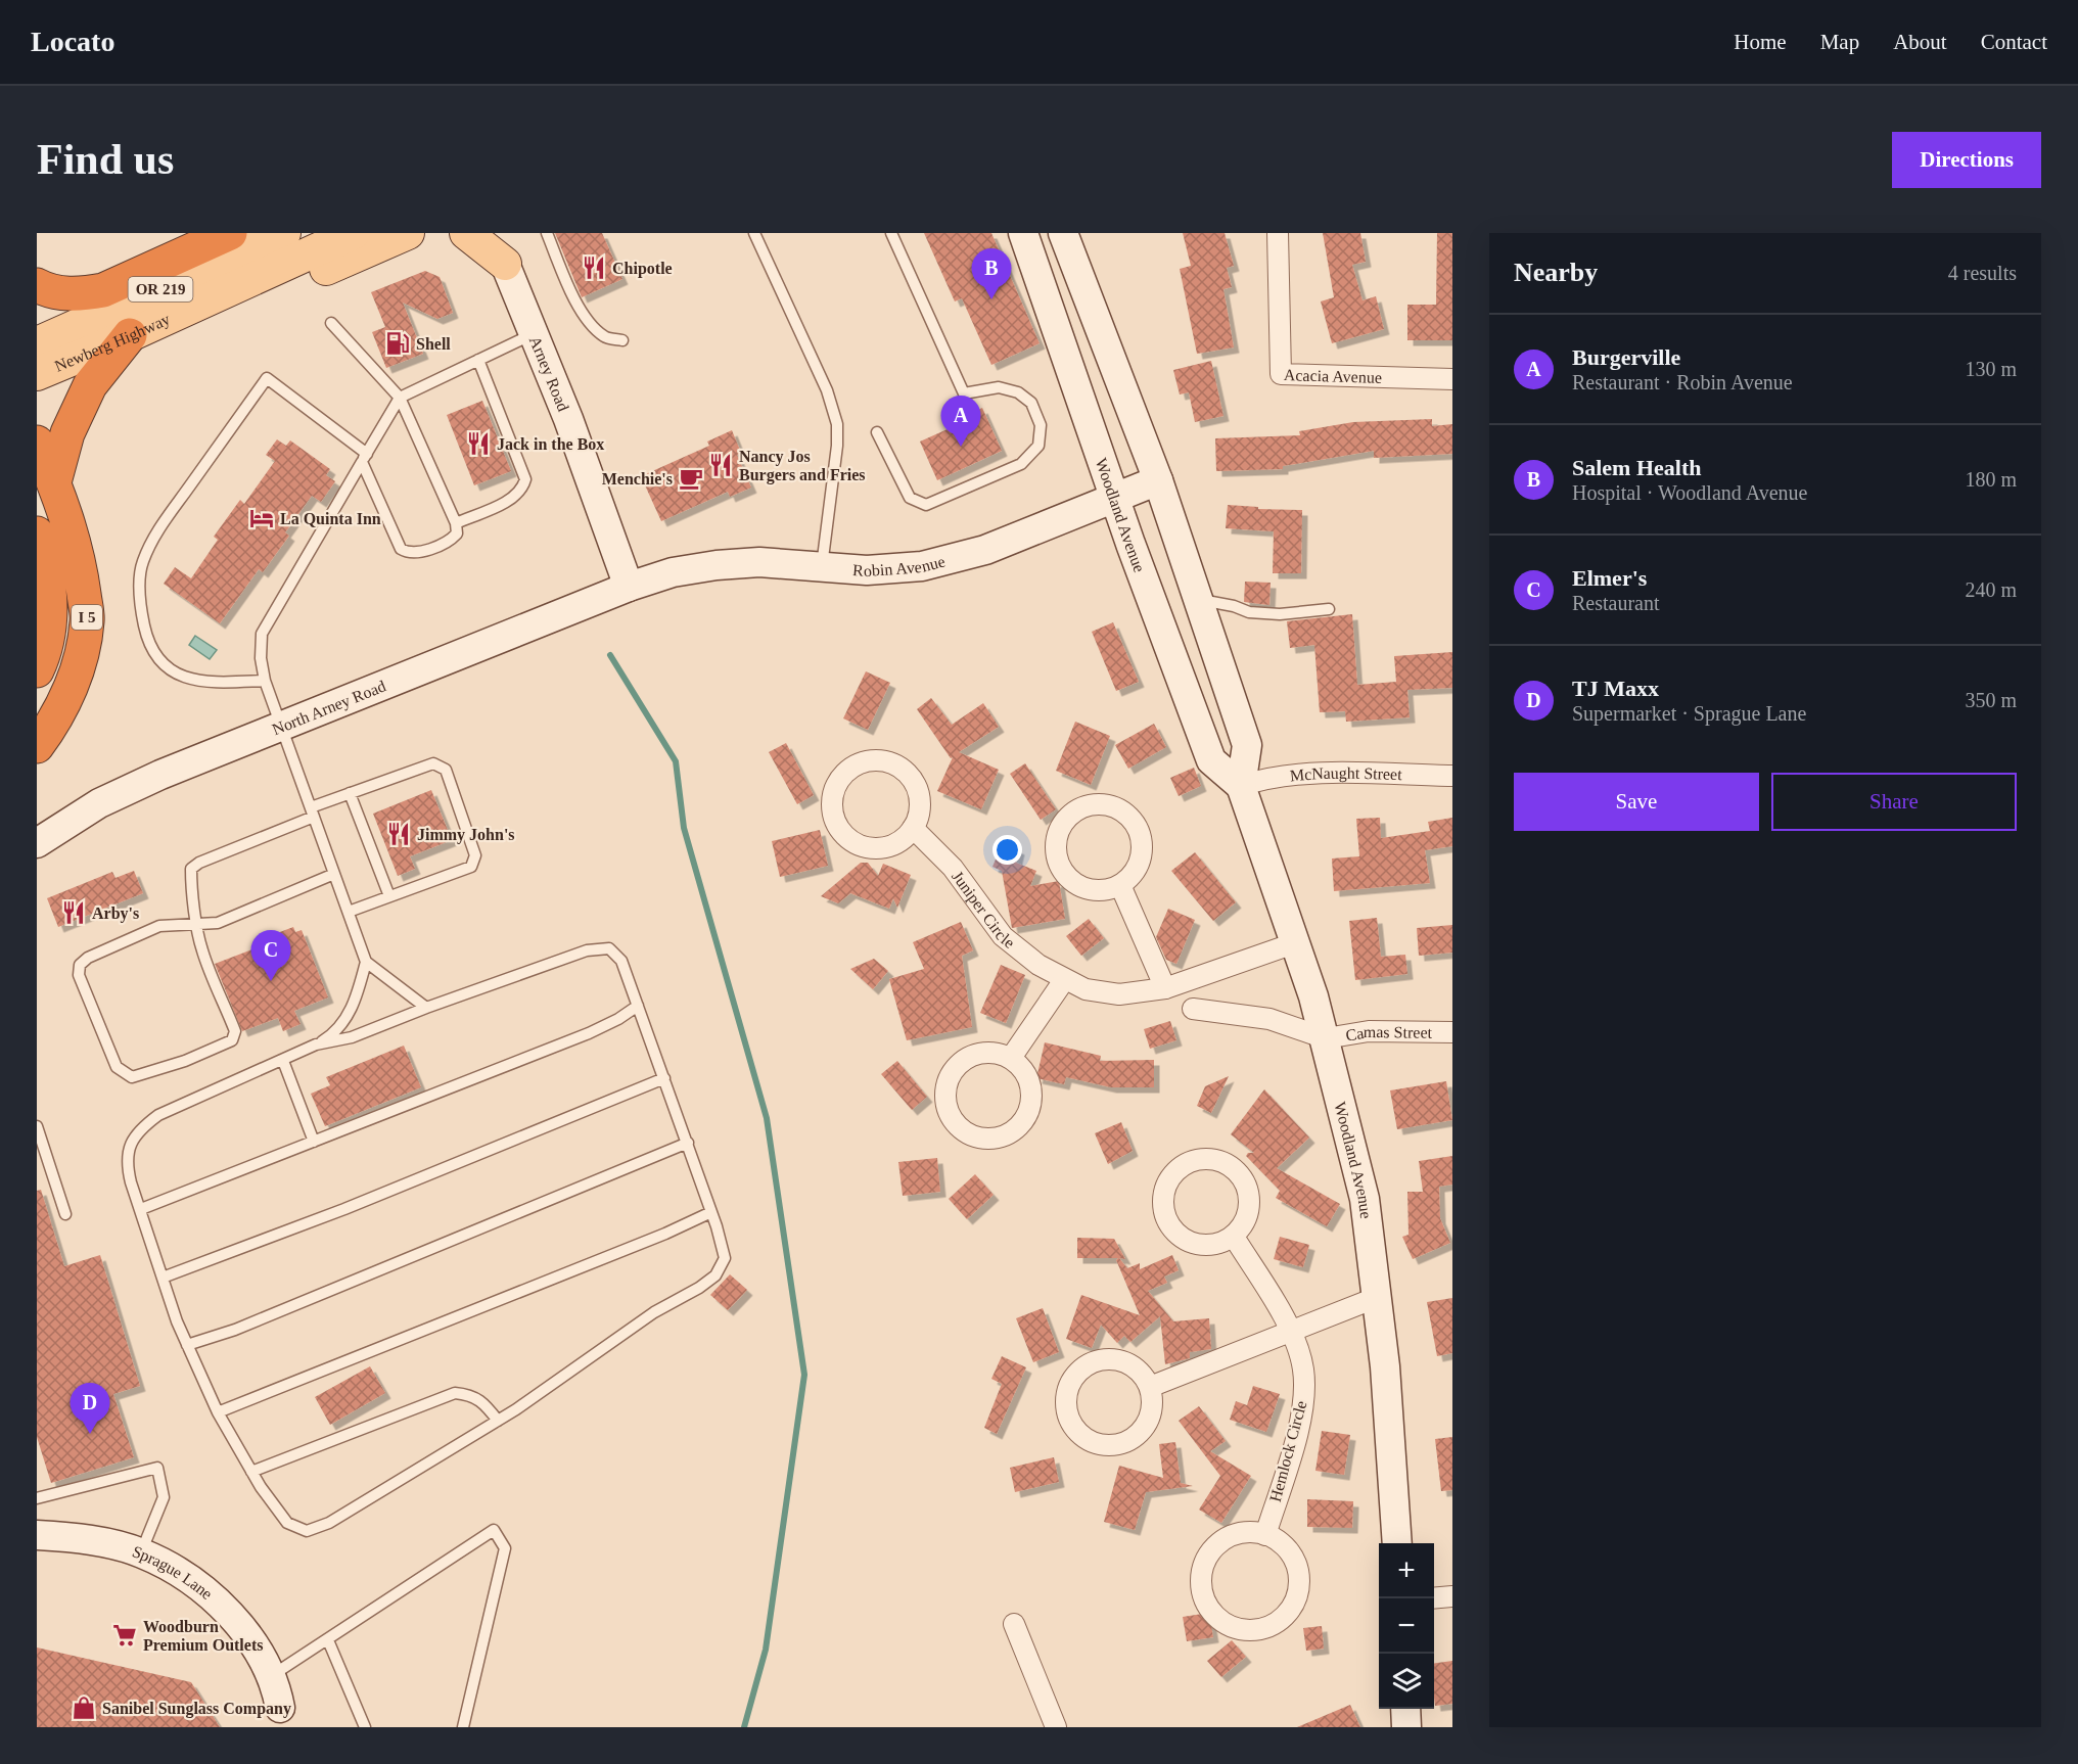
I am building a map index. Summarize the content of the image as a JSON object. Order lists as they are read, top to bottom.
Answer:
{
  "streets": {
    "highway": ["I 5"],
    "main road": ["OR 219", "Newberg Highway"],
    "street": [
      "Arney Road",
      "Acacia Avenue",
      "Woodland Avenue",
      "Robin Avenue",
      "North Arney Road",
      "McNaught Street",
      "Juniper Circle",
      "Camas Street",
      "Hemlock Circle",
      "Sprague Lane"
    ]
  },
  "crossings": [
    ["Arney Road", "Robin Avenue"],
    ["Arney Road", "North Arney Road"],
    ["Woodland Avenue", "Robin Avenue"],
    ["Woodland Avenue", "McNaught Street"],
    ["Woodland Avenue", "Juniper Circle"],
    ["Woodland Avenue", "Camas Street"],
    ["Robin Avenue", "North Arney Road"]
  ],
  "places": {
    "restaurant": [
      "Chipotle",
      "Jack in the Box",
      "Nancy Jos Burgers and Fries",
      "Jimmy John's",
      "Arby's"
    ],
    "fuel station": ["Shell"],
    "cafe": ["Menchie's"],
    "hotel": ["La Quinta Inn"],
    "supermarket": ["Woodburn Premium Outlets"],
    "shop": ["Sanibel Sunglass Company"]
  },
  "page": {
    "header": "Locato",
    "nav": [
      "Home",
      "Map",
      "About",
      "Contact"
    ],
    "buttons": [
      "Directions",
      ["Save", "Share"]
    ],
    "title": "Find us",
    "heading": ["Nearby", "4 results"],
    "pins": [
      "B",
      "A",
      "C",
      "D"
    ],
    "list": [
      {
        "mark": "A",
        "name": "Burgerville",
        "note": "Restaurant · Robin Avenue",
        "value": "130 m"
      },
      {
        "mark": "B",
        "name": "Salem Health",
        "note": "Hospital · Woodland Avenue",
        "value": "180 m"
      },
      {
        "mark": "C",
        "name": "Elmer's",
        "note": "Restaurant",
        "value": "240 m"
      },
      {
        "mark": "D",
        "name": "TJ Maxx",
        "note": "Supermarket · Sprague Lane",
        "value": "350 m"
      }
    ],
    "map_buttons": ["+", "−"]
  }
}
